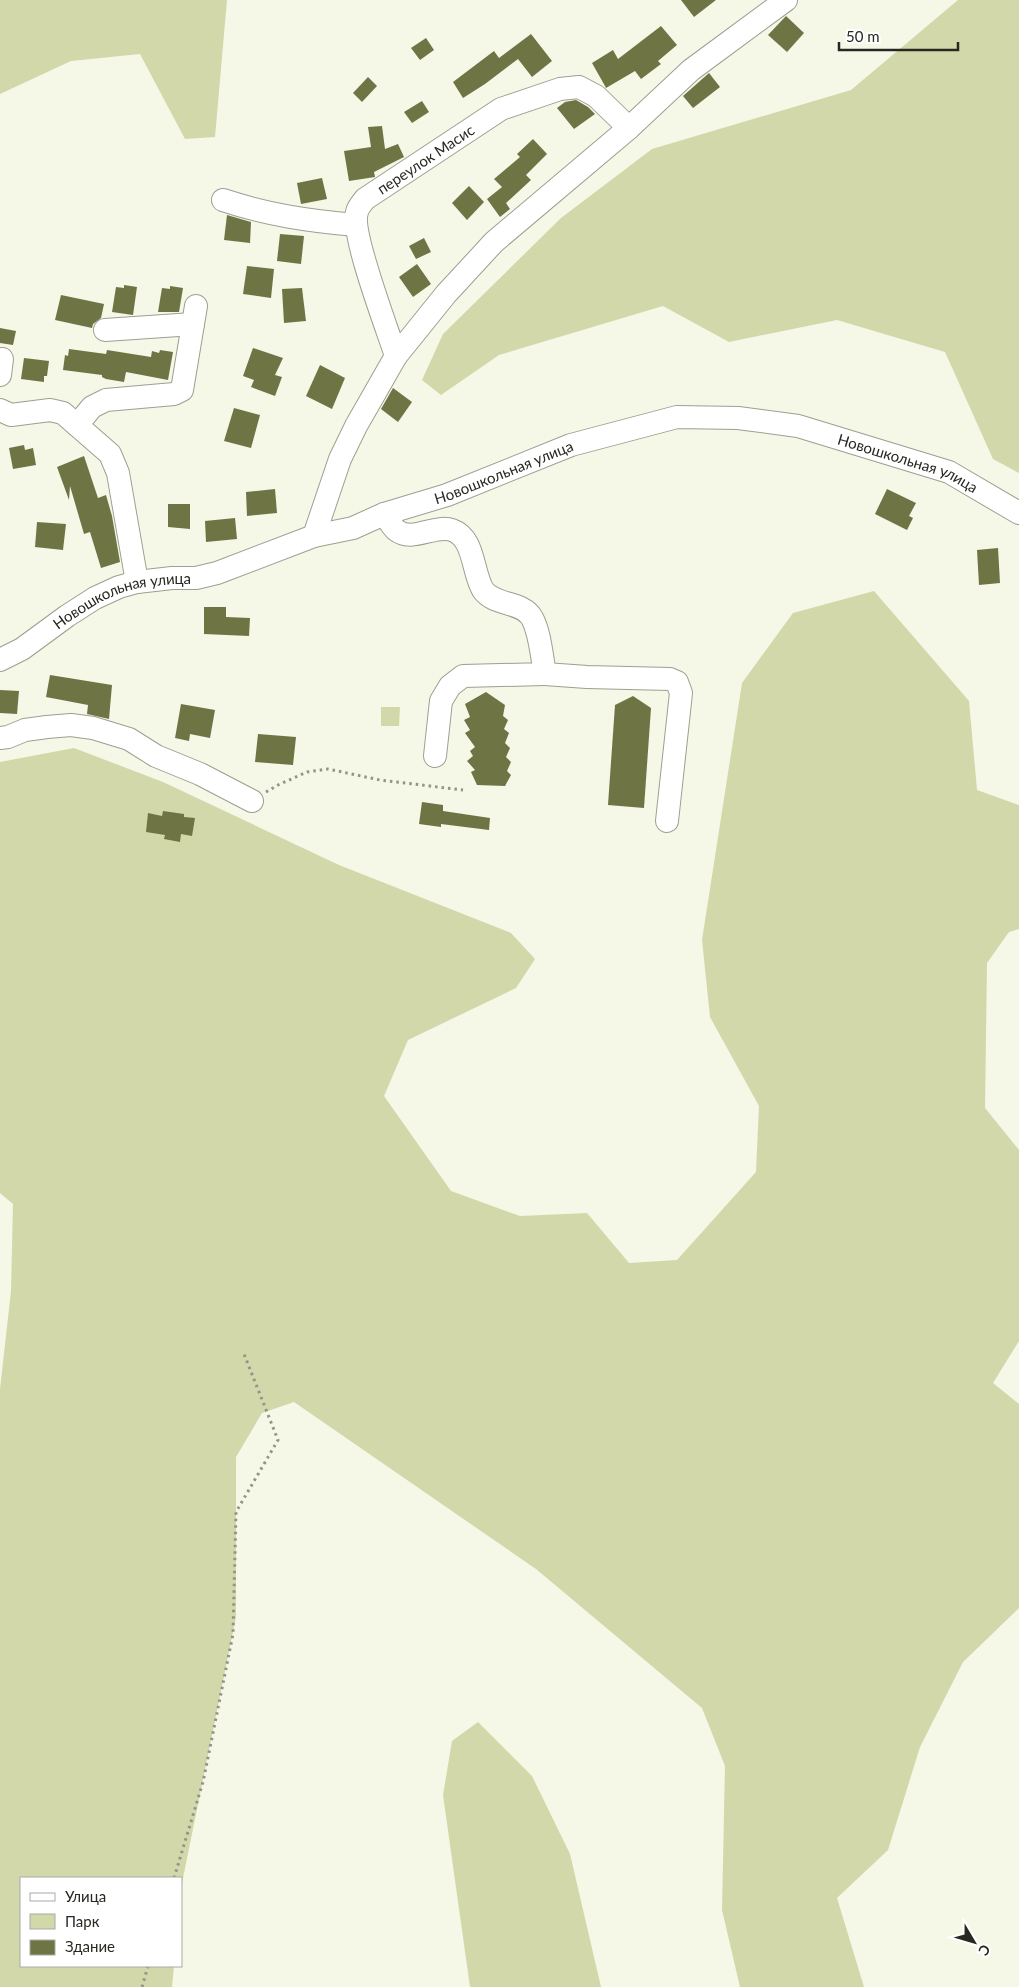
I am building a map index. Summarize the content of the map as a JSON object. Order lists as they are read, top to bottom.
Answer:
{
  "streets": {
    "street": ["переулок Масис", "Новошкольная улица"]
  },
  "legend": ["Улица", "Парк", "Здание"],
  "scale_bar": "50 m",
  "north": "bottom right"
}
